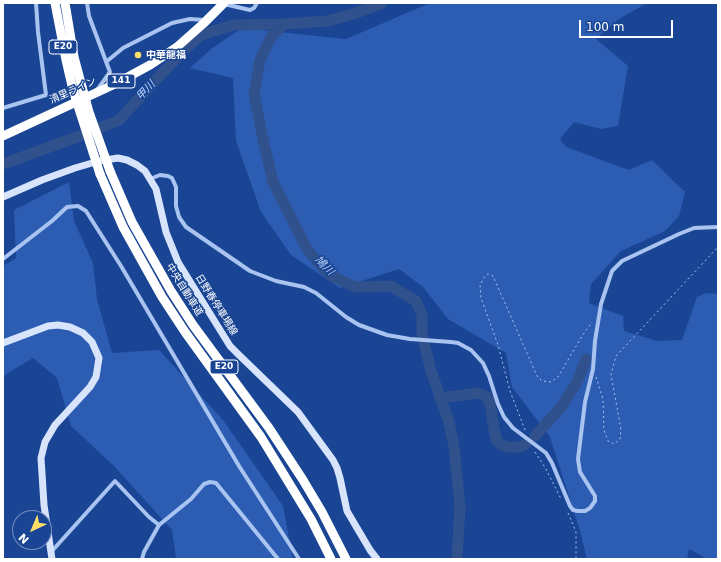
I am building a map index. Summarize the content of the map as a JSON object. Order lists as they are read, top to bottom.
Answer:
{
  "streets": {
    "highway": [
      "E20",
      "141",
      "清里ライン",
      "中央自動車道"
    ],
    "main road": ["日野春停車場線"]
  },
  "water": ["甲川", "鳩川"],
  "places": ["中華龍福"],
  "scale_bar": "100 m",
  "north": "bottom left"
}
